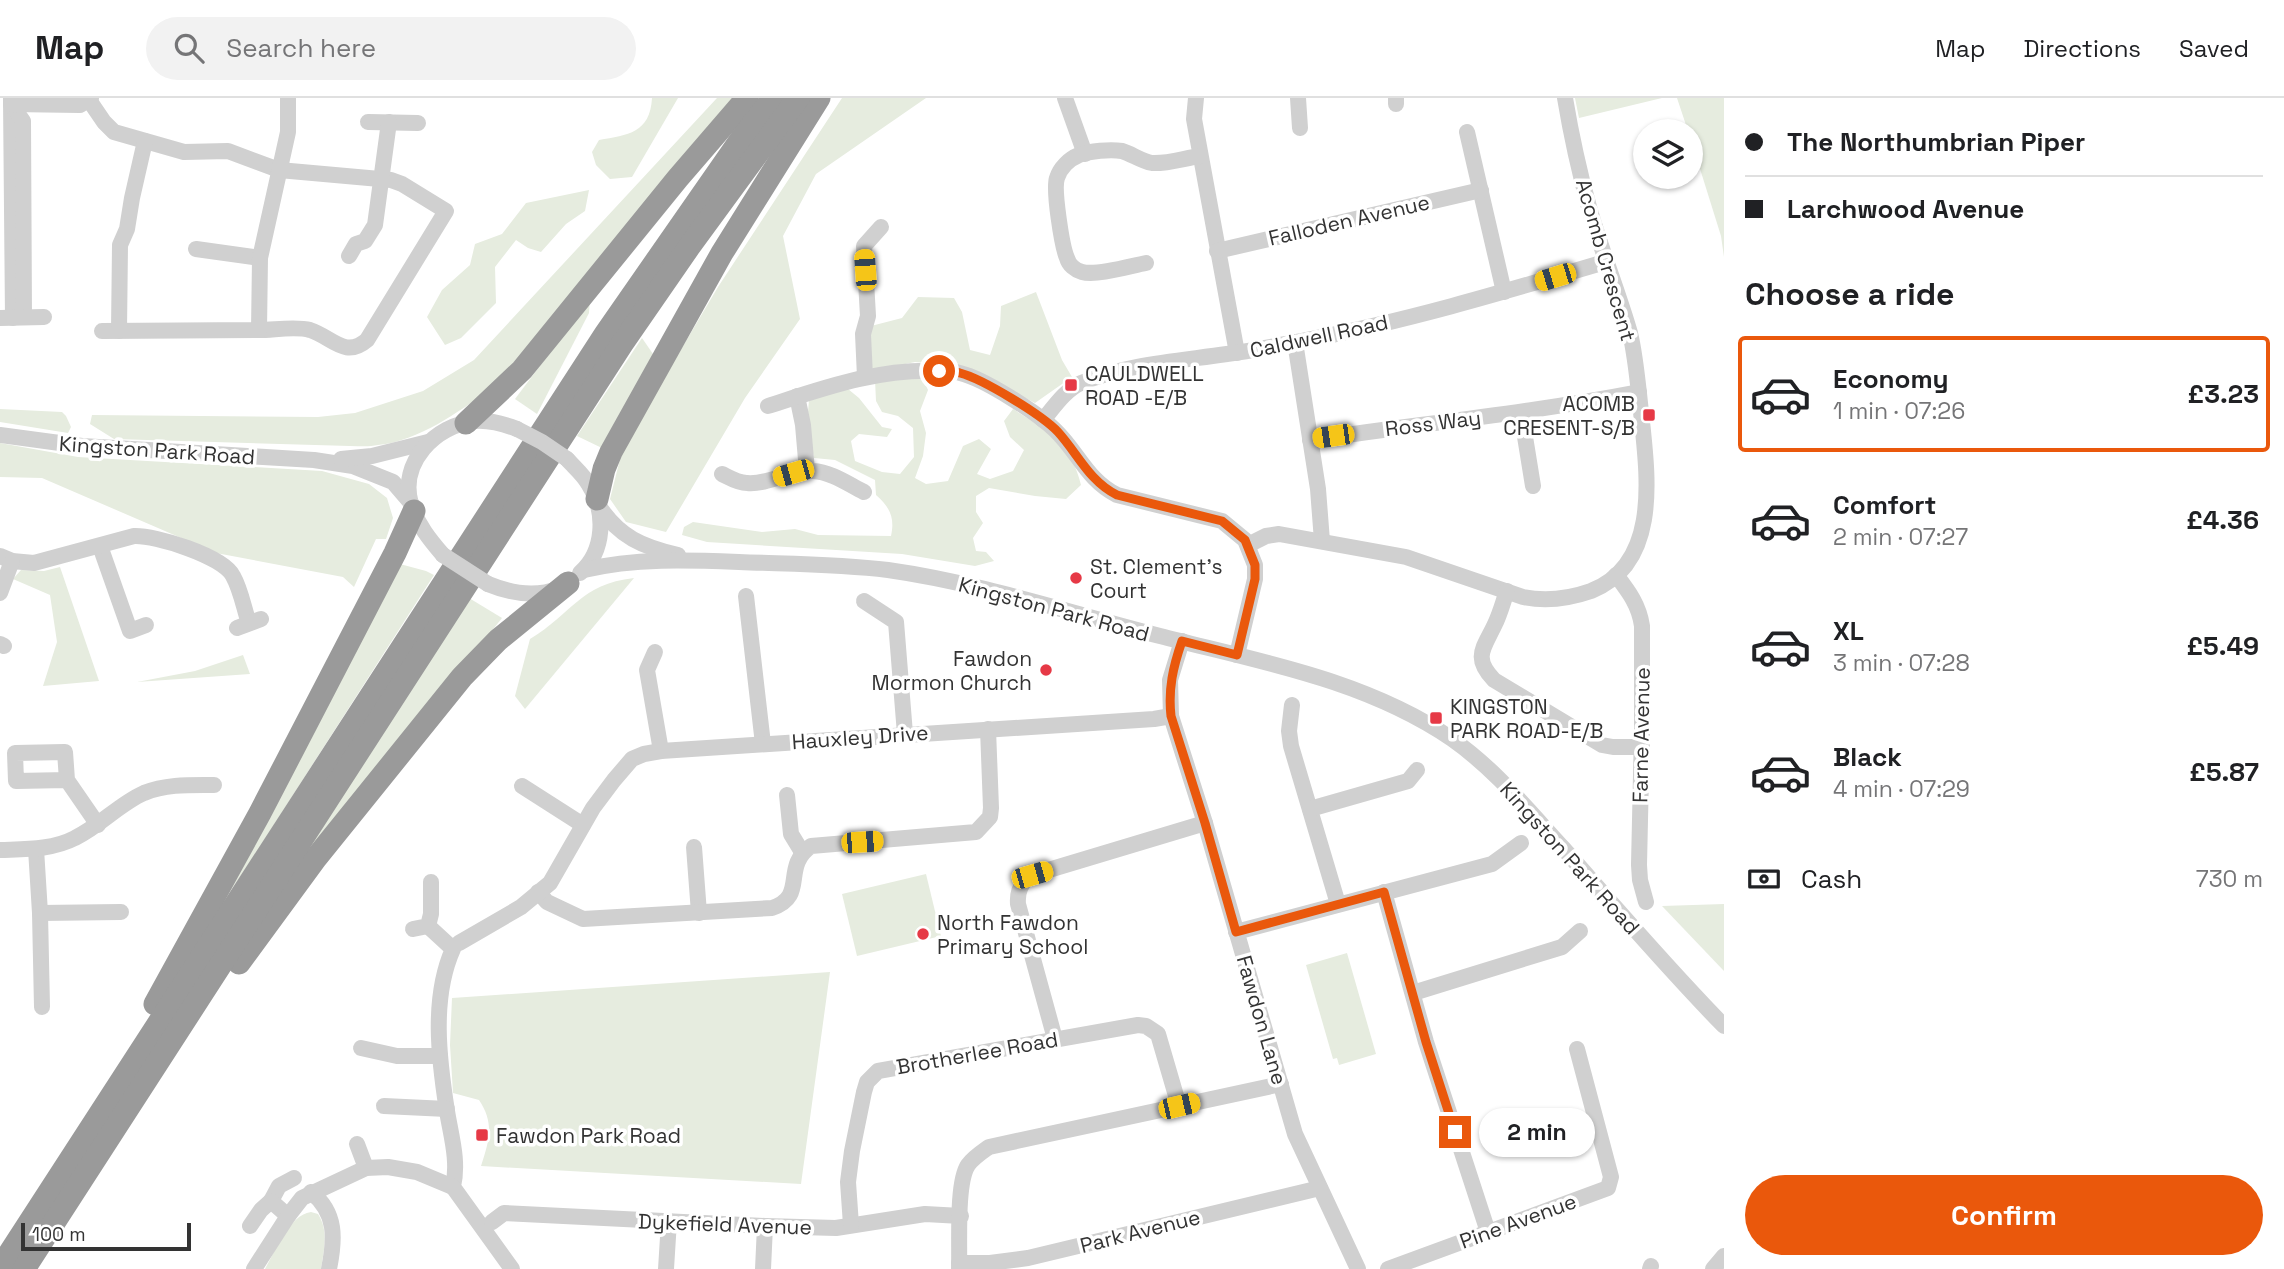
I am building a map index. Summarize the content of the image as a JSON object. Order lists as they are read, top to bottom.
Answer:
{
  "streets": {
    "street": [
      "Falloden Avenue",
      "Acomb Crescent",
      "Caldwell Road",
      "Ross Way",
      "Kingston Park Road",
      "Farne Avenue",
      "Hauxley Drive",
      "Fawdon Lane",
      "Brotherlee Road",
      "Pine Avenue",
      "Dykefield Avenue",
      "Park Avenue"
    ]
  },
  "crossings": [
    ["Acomb Crescent", "Caldwell Road"],
    ["Acomb Crescent", "Ross Way"],
    ["Acomb Crescent", "Farne Avenue"],
    ["Kingston Park Road", "Fawdon Lane"],
    ["Hauxley Drive", "Fawdon Lane"],
    ["Fawdon Lane", "Park Avenue"],
    ["Brotherlee Road", "Dykefield Avenue"]
  ],
  "places": {
    "transit": [
      "CAULDWELL ROAD -E/B",
      "ACOMB CRESENT-S/B",
      "KINGSTON PARK ROAD-E/B",
      "Fawdon Park Road"
    ],
    "other": ["St. Clement’s Court", "Fawdon Mormon Church", "North Fawdon Primary School"]
  },
  "scale_bar": "100 m",
  "page": {
    "header": "Map",
    "search": "Search here",
    "nav": ["Map", "Directions", "Saved"],
    "banner": ["The Northumbrian Piper", "Larchwood Avenue"],
    "heading": "Choose a ride",
    "list": [
      {
        "name": "Economy",
        "note": "1 min · 07:26",
        "value": "£3.23"
      },
      {
        "name": "Comfort",
        "note": "2 min · 07:27",
        "value": "£4.36"
      },
      {
        "name": "XL",
        "note": "3 min · 07:28",
        "value": "£5.49"
      },
      {
        "name": "Black",
        "note": "4 min · 07:29",
        "value": "£5.87"
      }
    ],
    "pay": ["Cash", "730 m"],
    "bubble": "2 min",
    "buttons": "Confirm",
    "scale": "100 m"
  }
}
